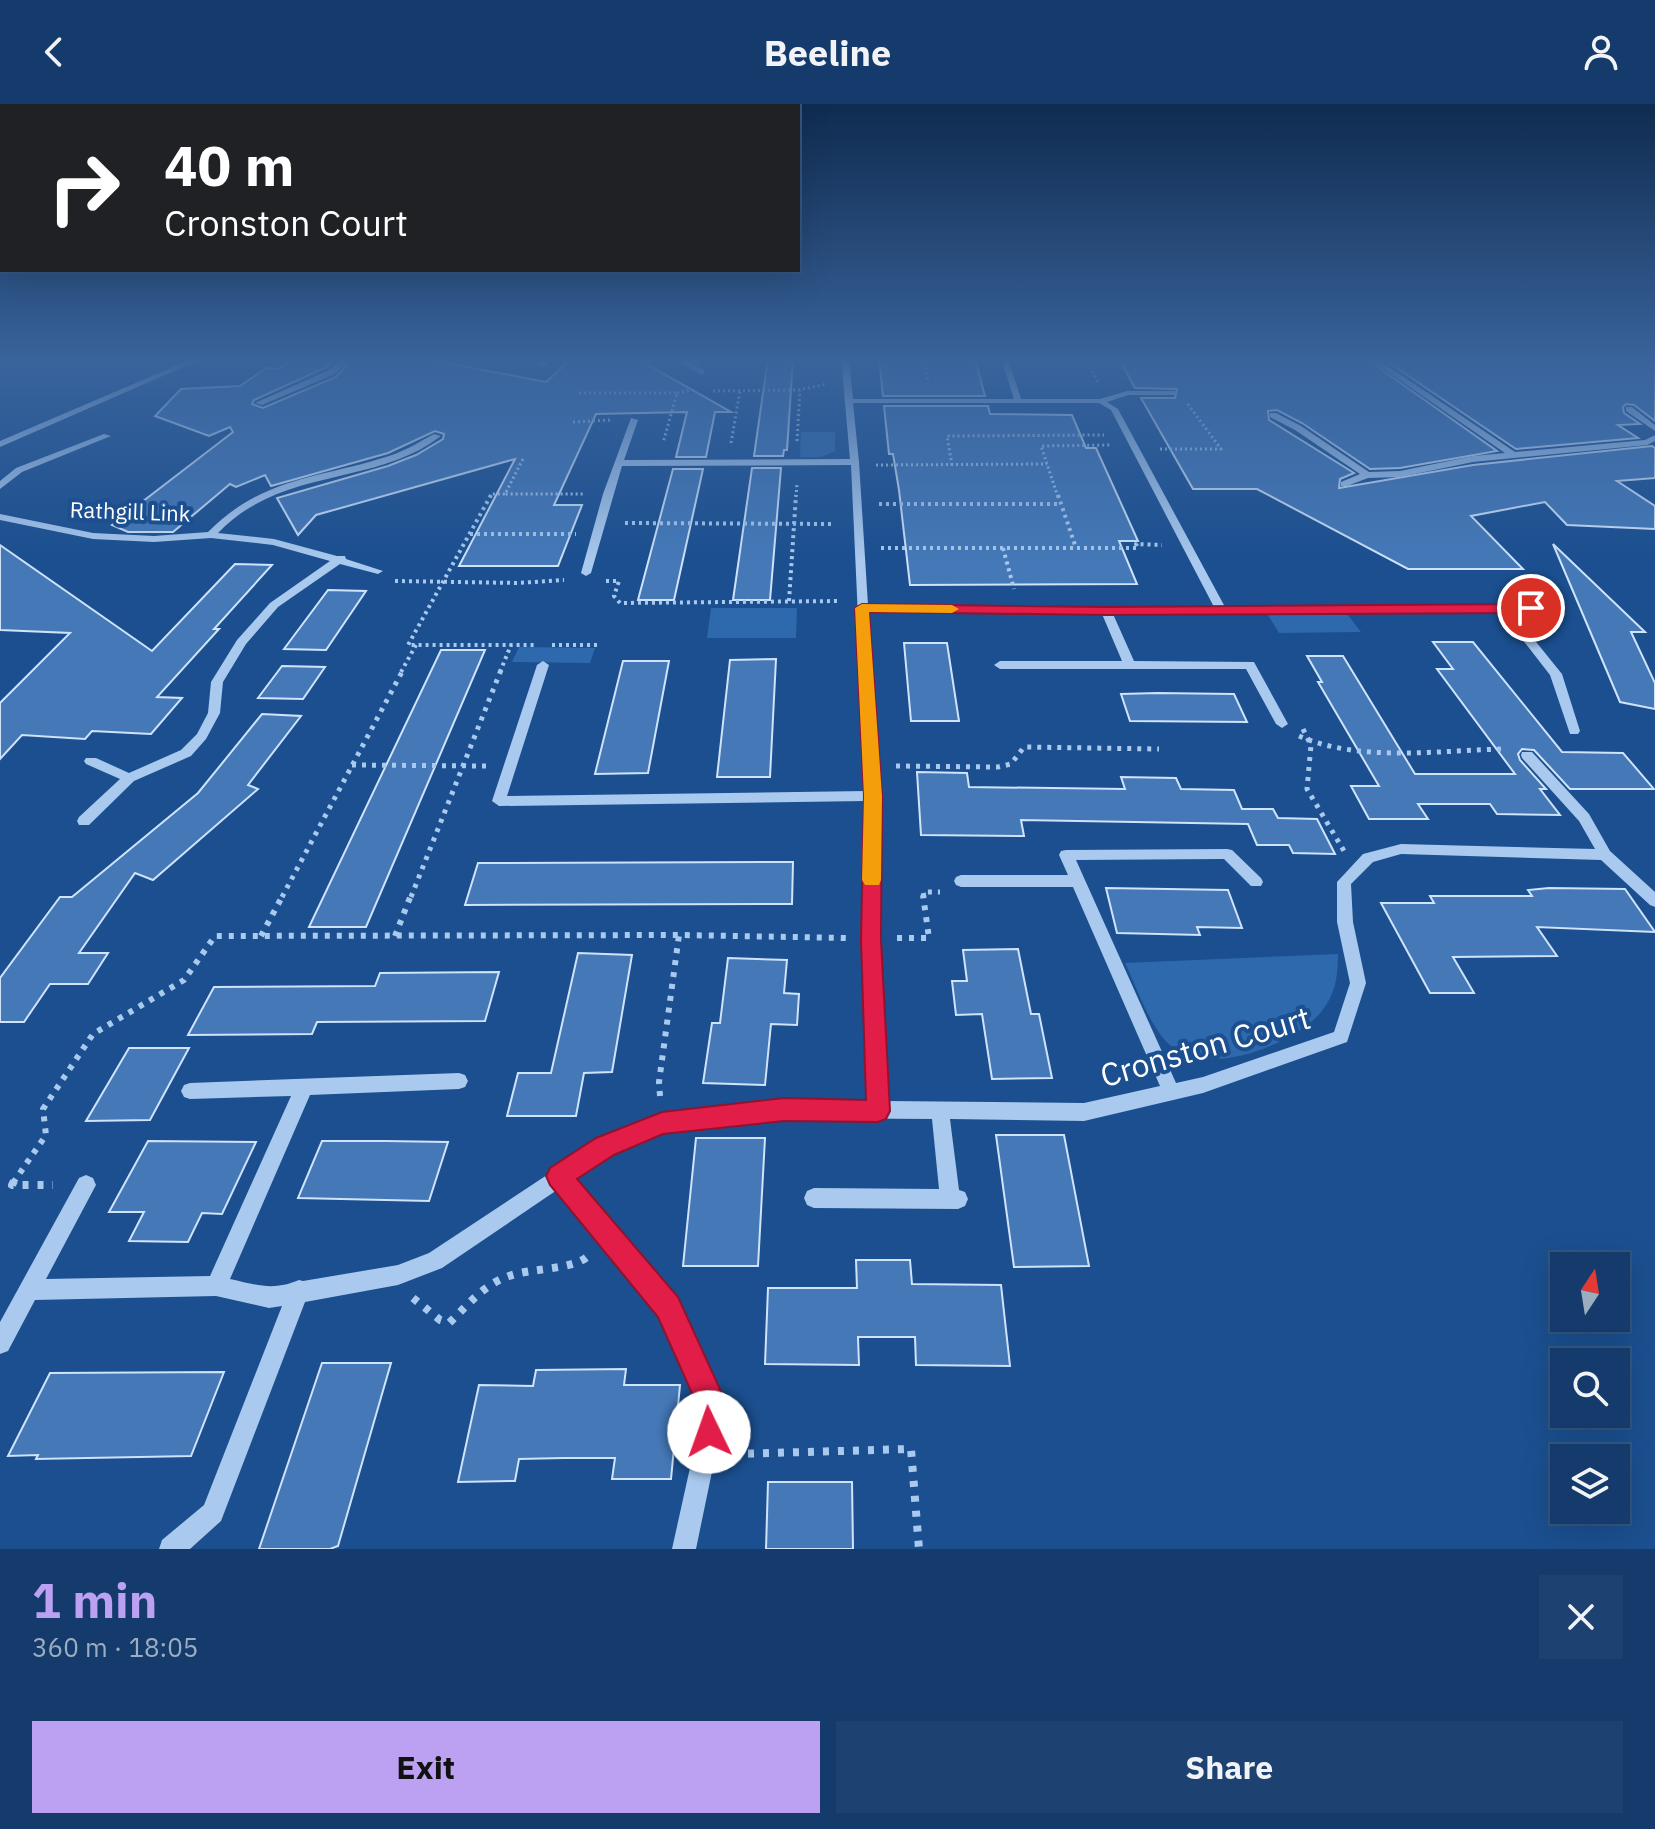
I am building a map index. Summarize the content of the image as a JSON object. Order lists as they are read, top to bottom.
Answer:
{
  "streets": {
    "street": ["Rathgill Link", "Cronston Court"]
  },
  "north": "top",
  "page": {
    "header": "Beeline",
    "turn": ["40 m", "Cronston Court"],
    "heading": ["1 min", "360 m · 18:05"],
    "buttons": ["Exit", "Share"]
  }
}
